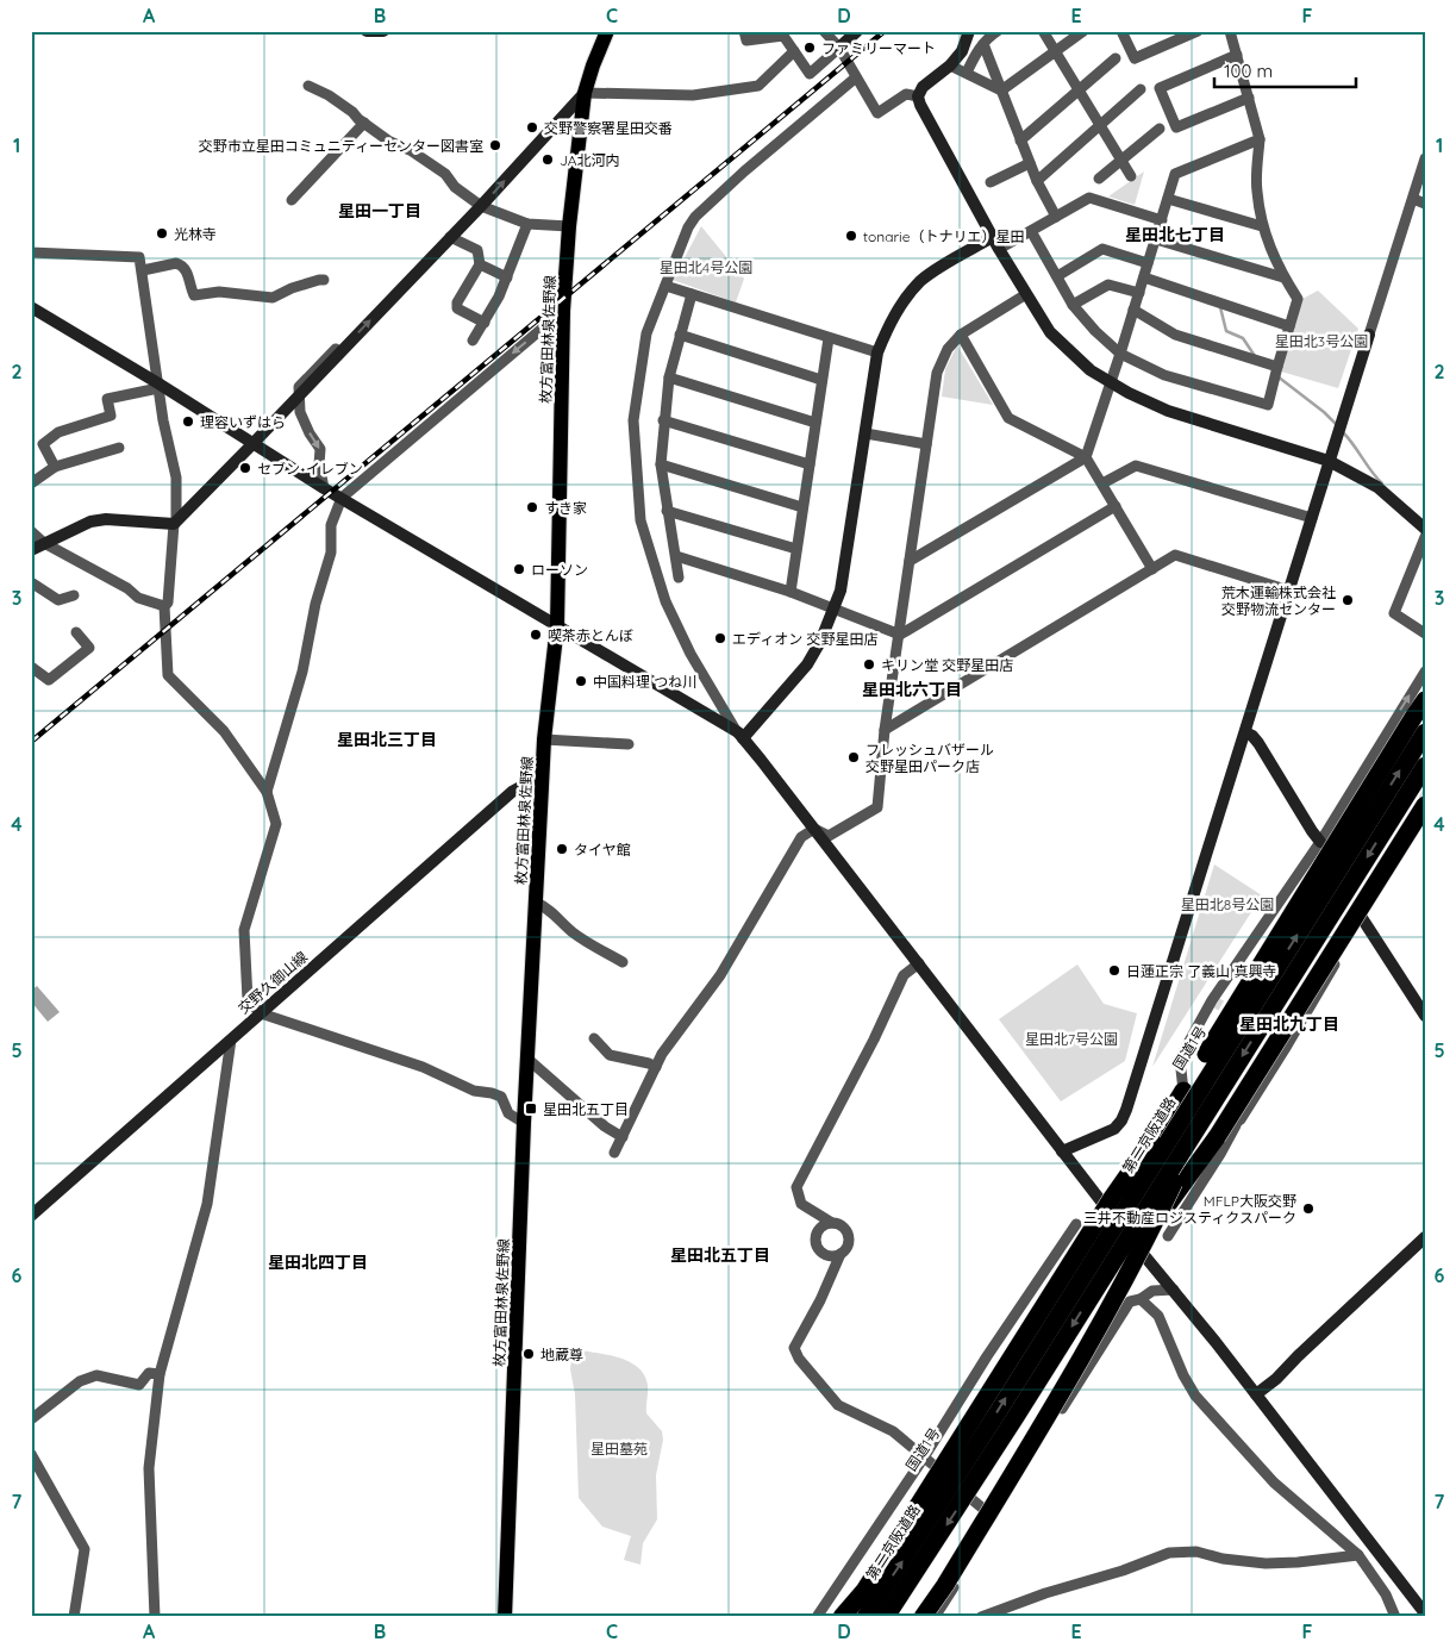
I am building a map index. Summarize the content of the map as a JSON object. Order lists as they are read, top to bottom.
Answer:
{
  "streets": {
    "highway": ["国道1号", "第二京阪道路"],
    "main road": ["枚方富田林泉佐野線"],
    "street": ["交野久御山線"]
  },
  "crossings": [
    ["枚方富田林泉佐野線", "交野久御山線"],
    ["国道1号", "第二京阪道路"]
  ],
  "districts": [
    "星田一丁目",
    "星田北七丁目",
    "星田北六丁目",
    "星田北三丁目",
    "星田北九丁目",
    "星田北五丁目",
    "星田北四丁目"
  ],
  "parks": [
    "星田北4号公園",
    "星田北3号公園",
    "星田北8号公園",
    "星田北7号公園",
    "星田墓苑"
  ],
  "places": {
    "other": [
      "ファミリーマート",
      "交野警察署星田交番",
      "交野市立星田コミュニティーセンター図書室",
      "JA北河内",
      "光林寺",
      "tonarie（トナリエ）星田",
      "理容いずはら",
      "セブン-イレブン",
      "すき家",
      "ローソン",
      "荒木運輸株式会社 交野物流センター",
      "喫茶赤とんぼ",
      "エディオン 交野星田店",
      "キリン堂 交野星田店",
      "中国料理 つね川",
      "フレッシュバザール 交野星田パーク店",
      "タイヤ館",
      "日蓮正宗 了義山 真興寺",
      "MFLP大阪交野 三井不動産ロジスティクスパーク",
      "地蔵尊"
    ],
    "transit": ["星田北五丁目"]
  },
  "scale_bar": "100 m",
  "grid": {
    "columns": [
      "A",
      "B",
      "C",
      "D",
      "E",
      "F"
    ],
    "rows": [
      "1",
      "2",
      "3",
      "4",
      "5",
      "6",
      "7"
    ]
  }
}
